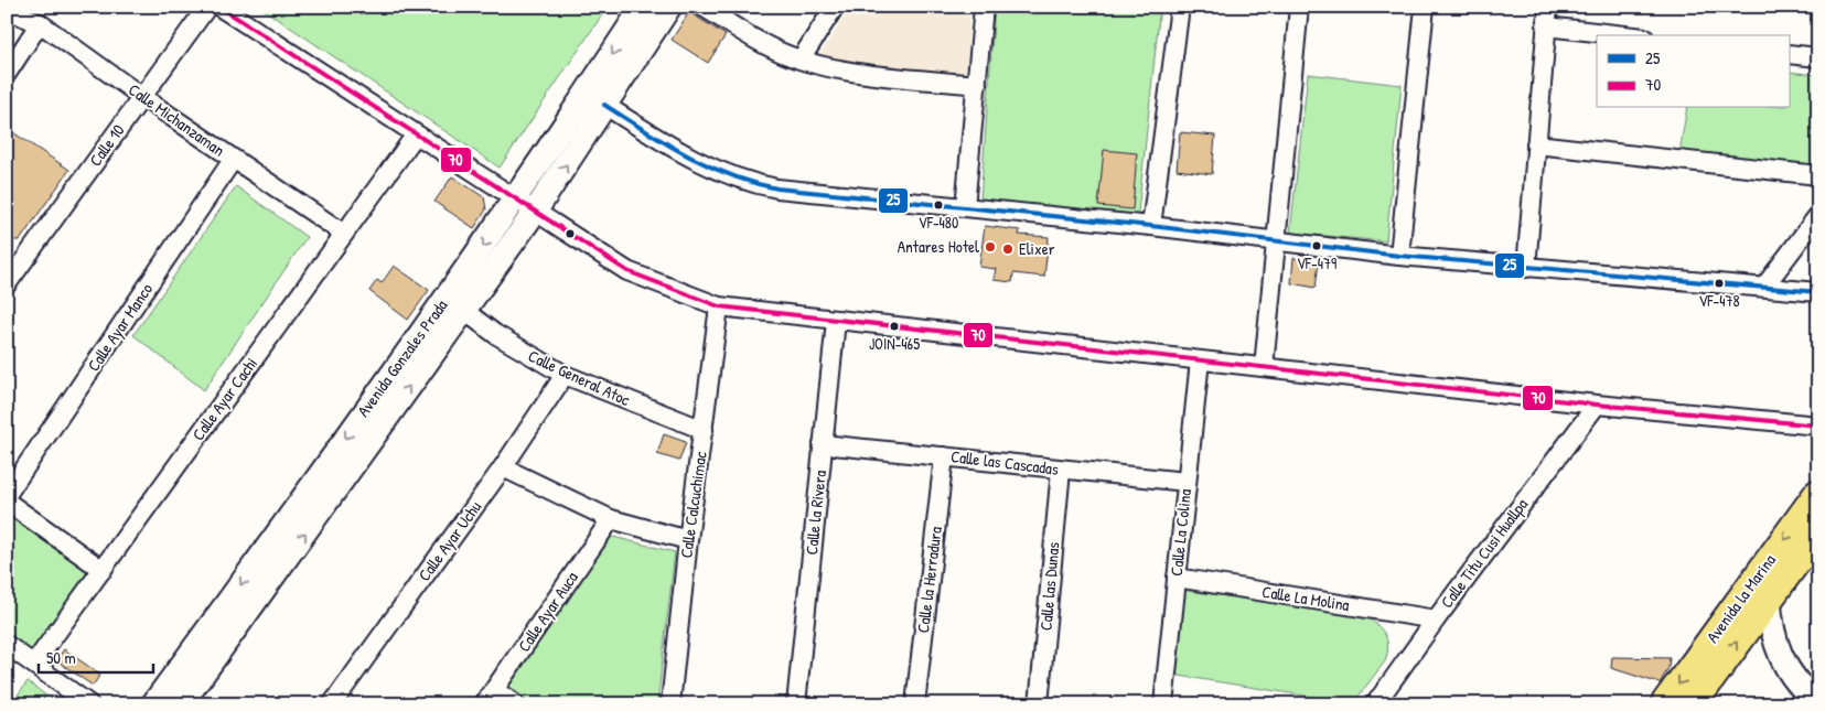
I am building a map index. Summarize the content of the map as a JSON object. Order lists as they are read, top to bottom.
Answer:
{
  "streets": {
    "main road": ["Avenida la Marina"],
    "street": [
      "Calle Michanzaman",
      "Calle 10",
      "Calle Ayar Manco",
      "Avenida Gonzales Prada",
      "Calle General Atoc",
      "Calle Ayar Cachi",
      "Calle las Cascadas",
      "Calle Calcuchimac",
      "Calle la Rivera",
      "Calle La Colina",
      "Calle Ayar Uchu",
      "Calle Titu Cusi Huallpa",
      "Calle la Herradura",
      "Calle las Dunas",
      "Calle La Molina",
      "Calle Ayar Auca"
    ]
  },
  "crossings": [
    ["Calle Michanzaman", "Calle 10"],
    ["Calle Michanzaman", "Calle Ayar Manco"],
    ["Calle Michanzaman", "Calle Ayar Cachi"],
    ["Avenida Gonzales Prada", "Calle General Atoc"],
    ["Calle General Atoc", "Calle Calcuchimac"],
    ["Calle General Atoc", "Calle Ayar Uchu"],
    ["Calle las Cascadas", "Calle la Rivera"],
    ["Calle las Cascadas", "Calle La Colina"],
    ["Calle las Cascadas", "Calle la Herradura"],
    ["Calle las Cascadas", "Calle las Dunas"],
    ["Calle La Colina", "Calle La Molina"],
    ["Calle Titu Cusi Huallpa", "Calle La Molina"]
  ],
  "places": [
    "VF-480",
    "VF-479",
    "Antares Hotel",
    "Elixer",
    "VF-478",
    "JOIN-465"
  ],
  "lines": ["transit line 70", "transit line 25"],
  "legend": ["25", "70"],
  "scale_bar": "50 m"
}
